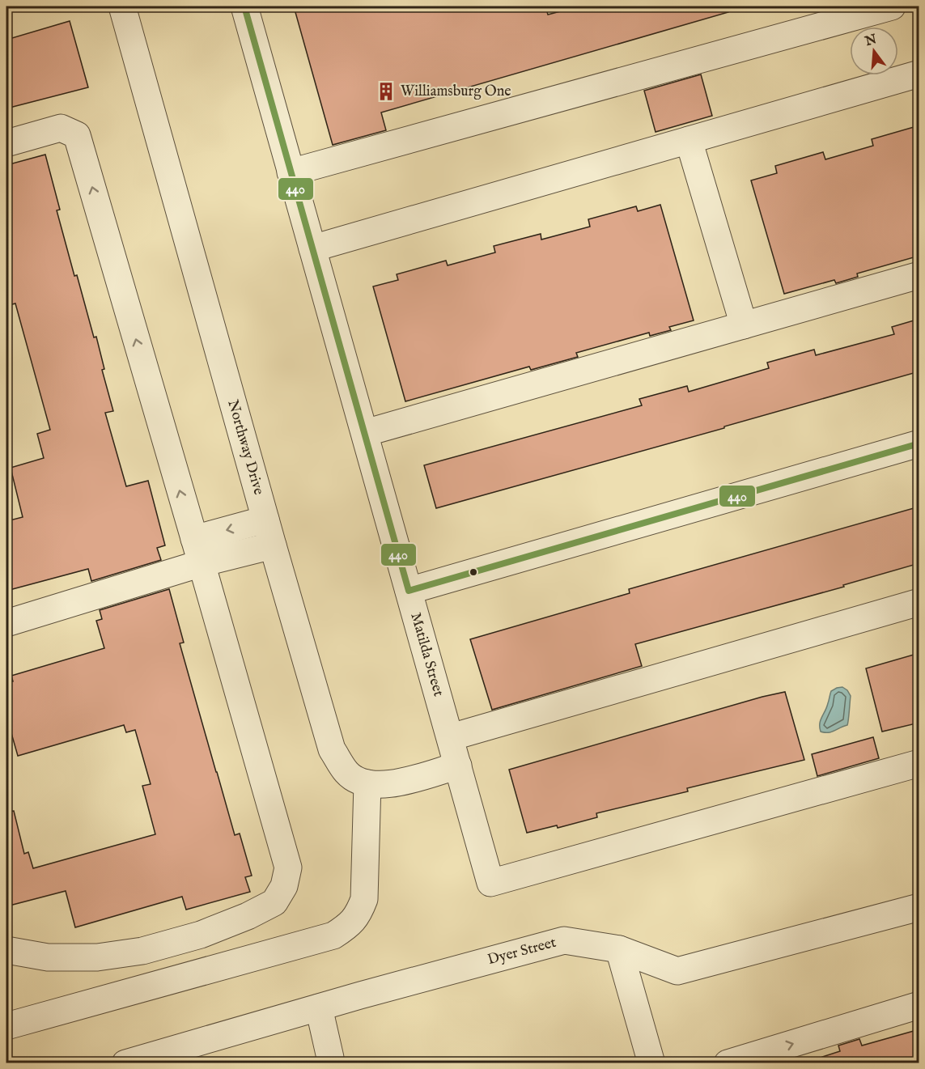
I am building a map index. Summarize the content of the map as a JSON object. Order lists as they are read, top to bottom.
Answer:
{
  "streets": {
    "street": ["Northway Drive", "Matilda Street", "Dyer Street"]
  },
  "crossings": [
    ["Northway Drive", "Matilda Street"]
  ],
  "places": {
    "building": ["Williamsburg One"]
  },
  "lines": ["transit line 440"],
  "north": "top"
}
